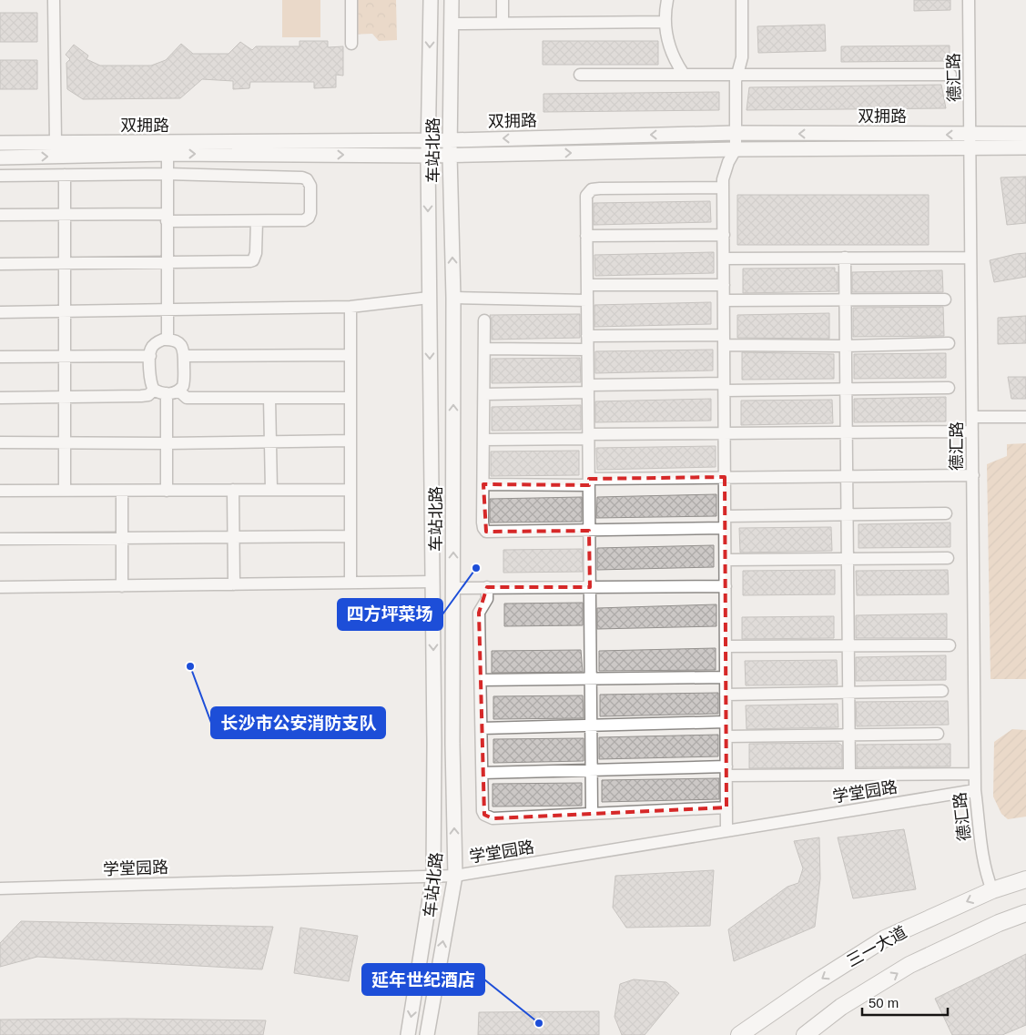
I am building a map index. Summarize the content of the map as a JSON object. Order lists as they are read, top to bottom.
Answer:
{
  "streets": {
    "highway": ["三一大道"],
    "main road": ["双拥路", "车站北路"],
    "street": ["德汇路", "学堂园路"]
  },
  "crossings": [
    ["德汇路", "双拥路"],
    ["德汇路", "学堂园路"],
    ["德汇路", "三一大道"],
    ["双拥路", "车站北路"],
    ["车站北路", "学堂园路"]
  ],
  "places": ["四方坪菜场", "长沙市公安消防支队", "延年世纪酒店"],
  "scale_bar": "50 m"
}
